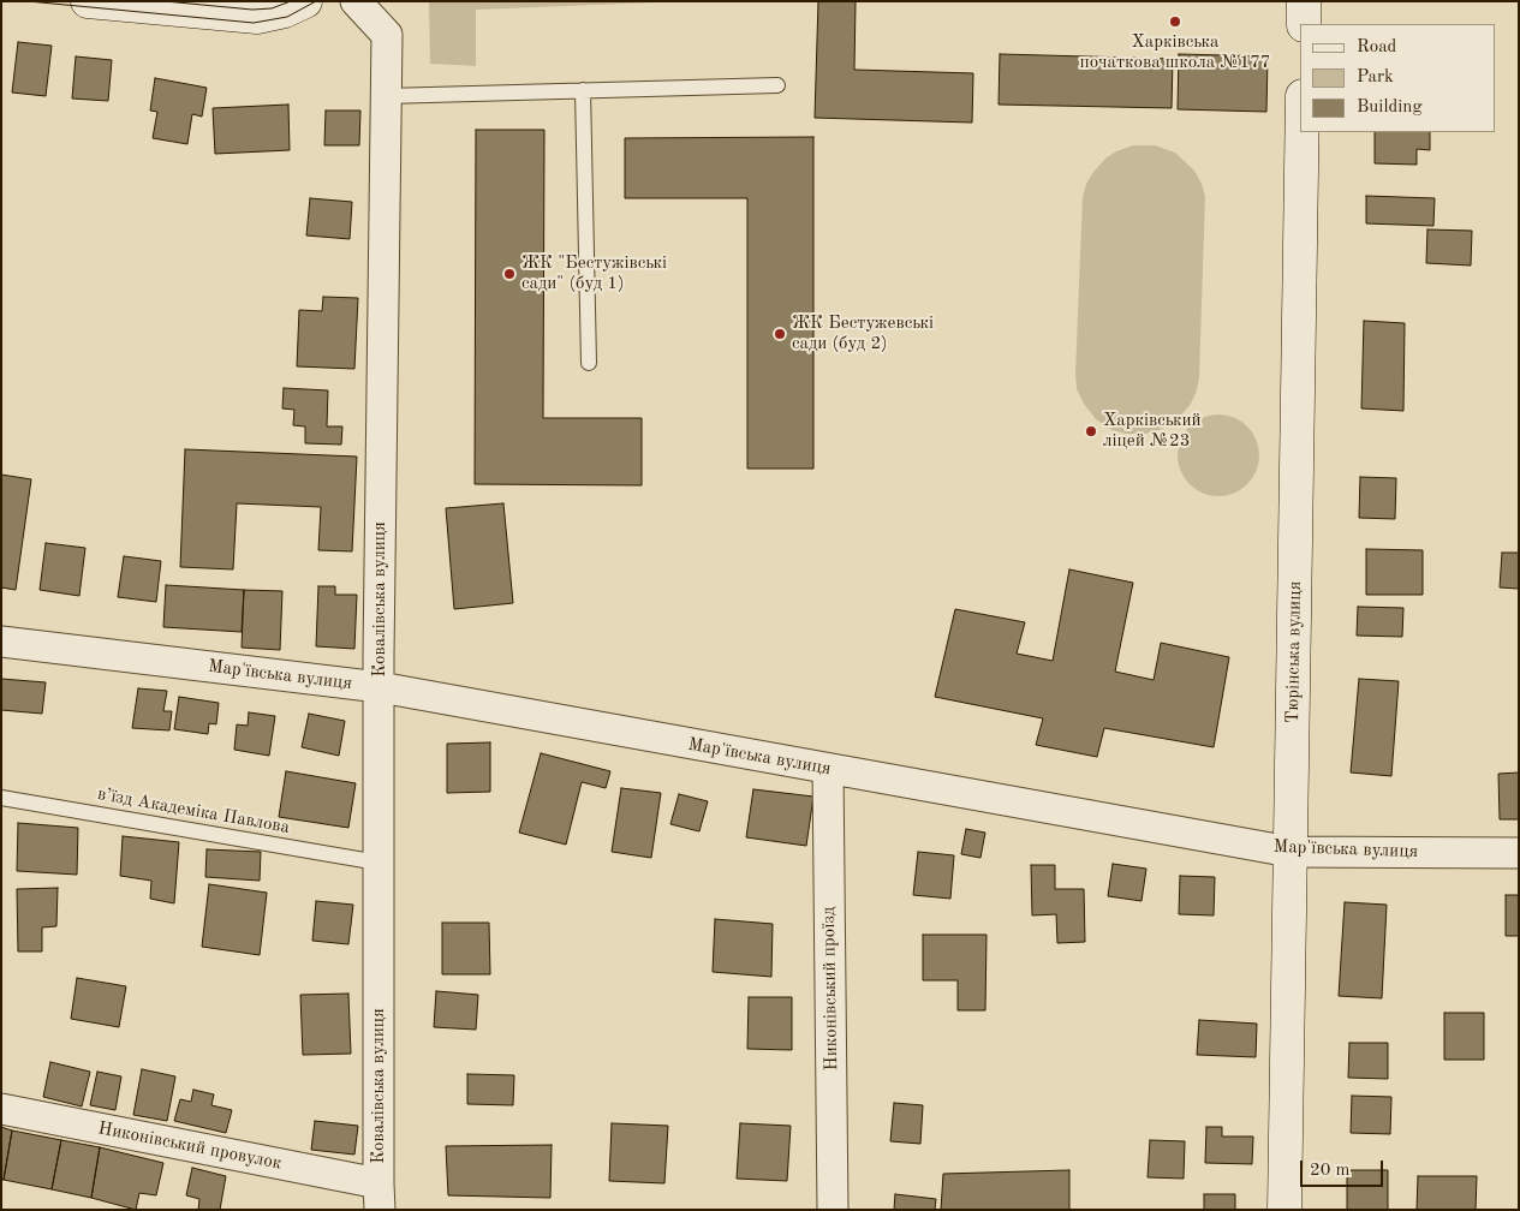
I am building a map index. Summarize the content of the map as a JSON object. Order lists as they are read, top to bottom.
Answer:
{
  "streets": {
    "main road": ["Тюрінська вулиця"],
    "street": [
      "Ковалівська вулиця",
      "Мар'ївська вулиця",
      "Никонівський проїзд",
      "Никонівський провулок"
    ],
    "lane": ["в’їзд Академіка Павлова"]
  },
  "crossings": [
    ["Ковалівська вулиця", "Мар'ївська вулиця"],
    ["Ковалівська вулиця", "в’їзд Академіка Павлова"],
    ["Ковалівська вулиця", "Никонівський провулок"],
    ["Тюрінська вулиця", "Мар'ївська вулиця"],
    ["Мар'ївська вулиця", "Никонівський проїзд"]
  ],
  "places": [
    "Харківська початкова школа №177",
    "ЖК \"Бестужівські сади\" (буд 1)",
    "ЖК Бестужевські сади (буд 2)",
    "Харківський ліцей №23"
  ],
  "legend": ["Road", "Park", "Building"],
  "scale_bar": "20 m"
}
